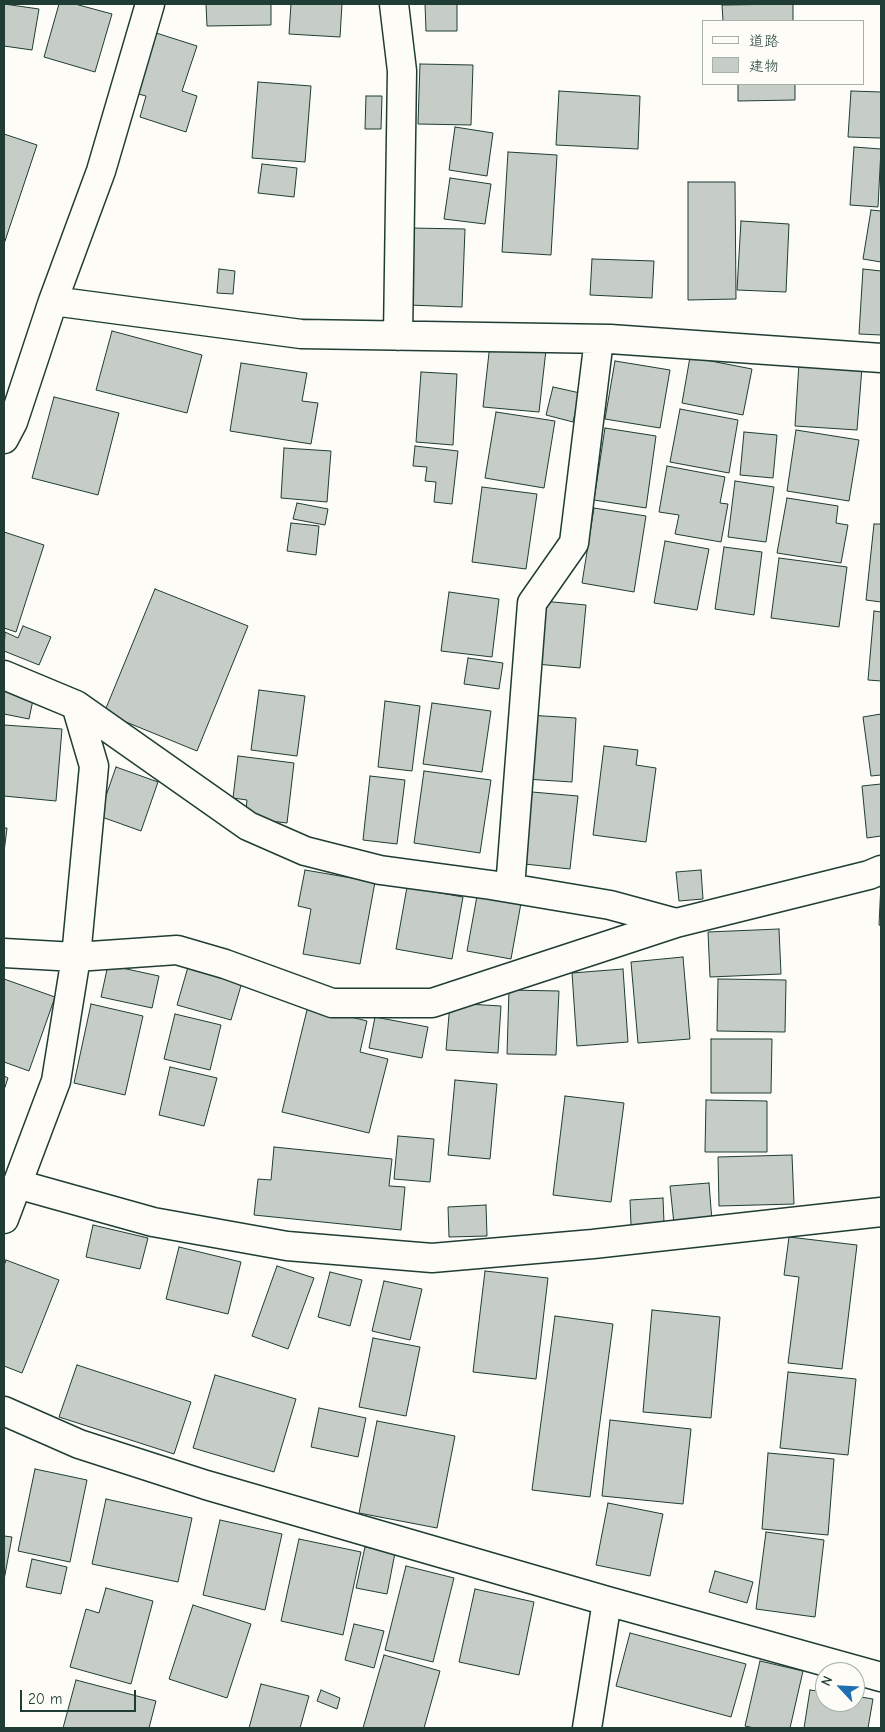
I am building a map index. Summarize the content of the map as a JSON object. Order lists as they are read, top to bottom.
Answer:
{
  "legend": ["道路", "建物"],
  "scale_bar": "20 m",
  "north": "top left"
}
